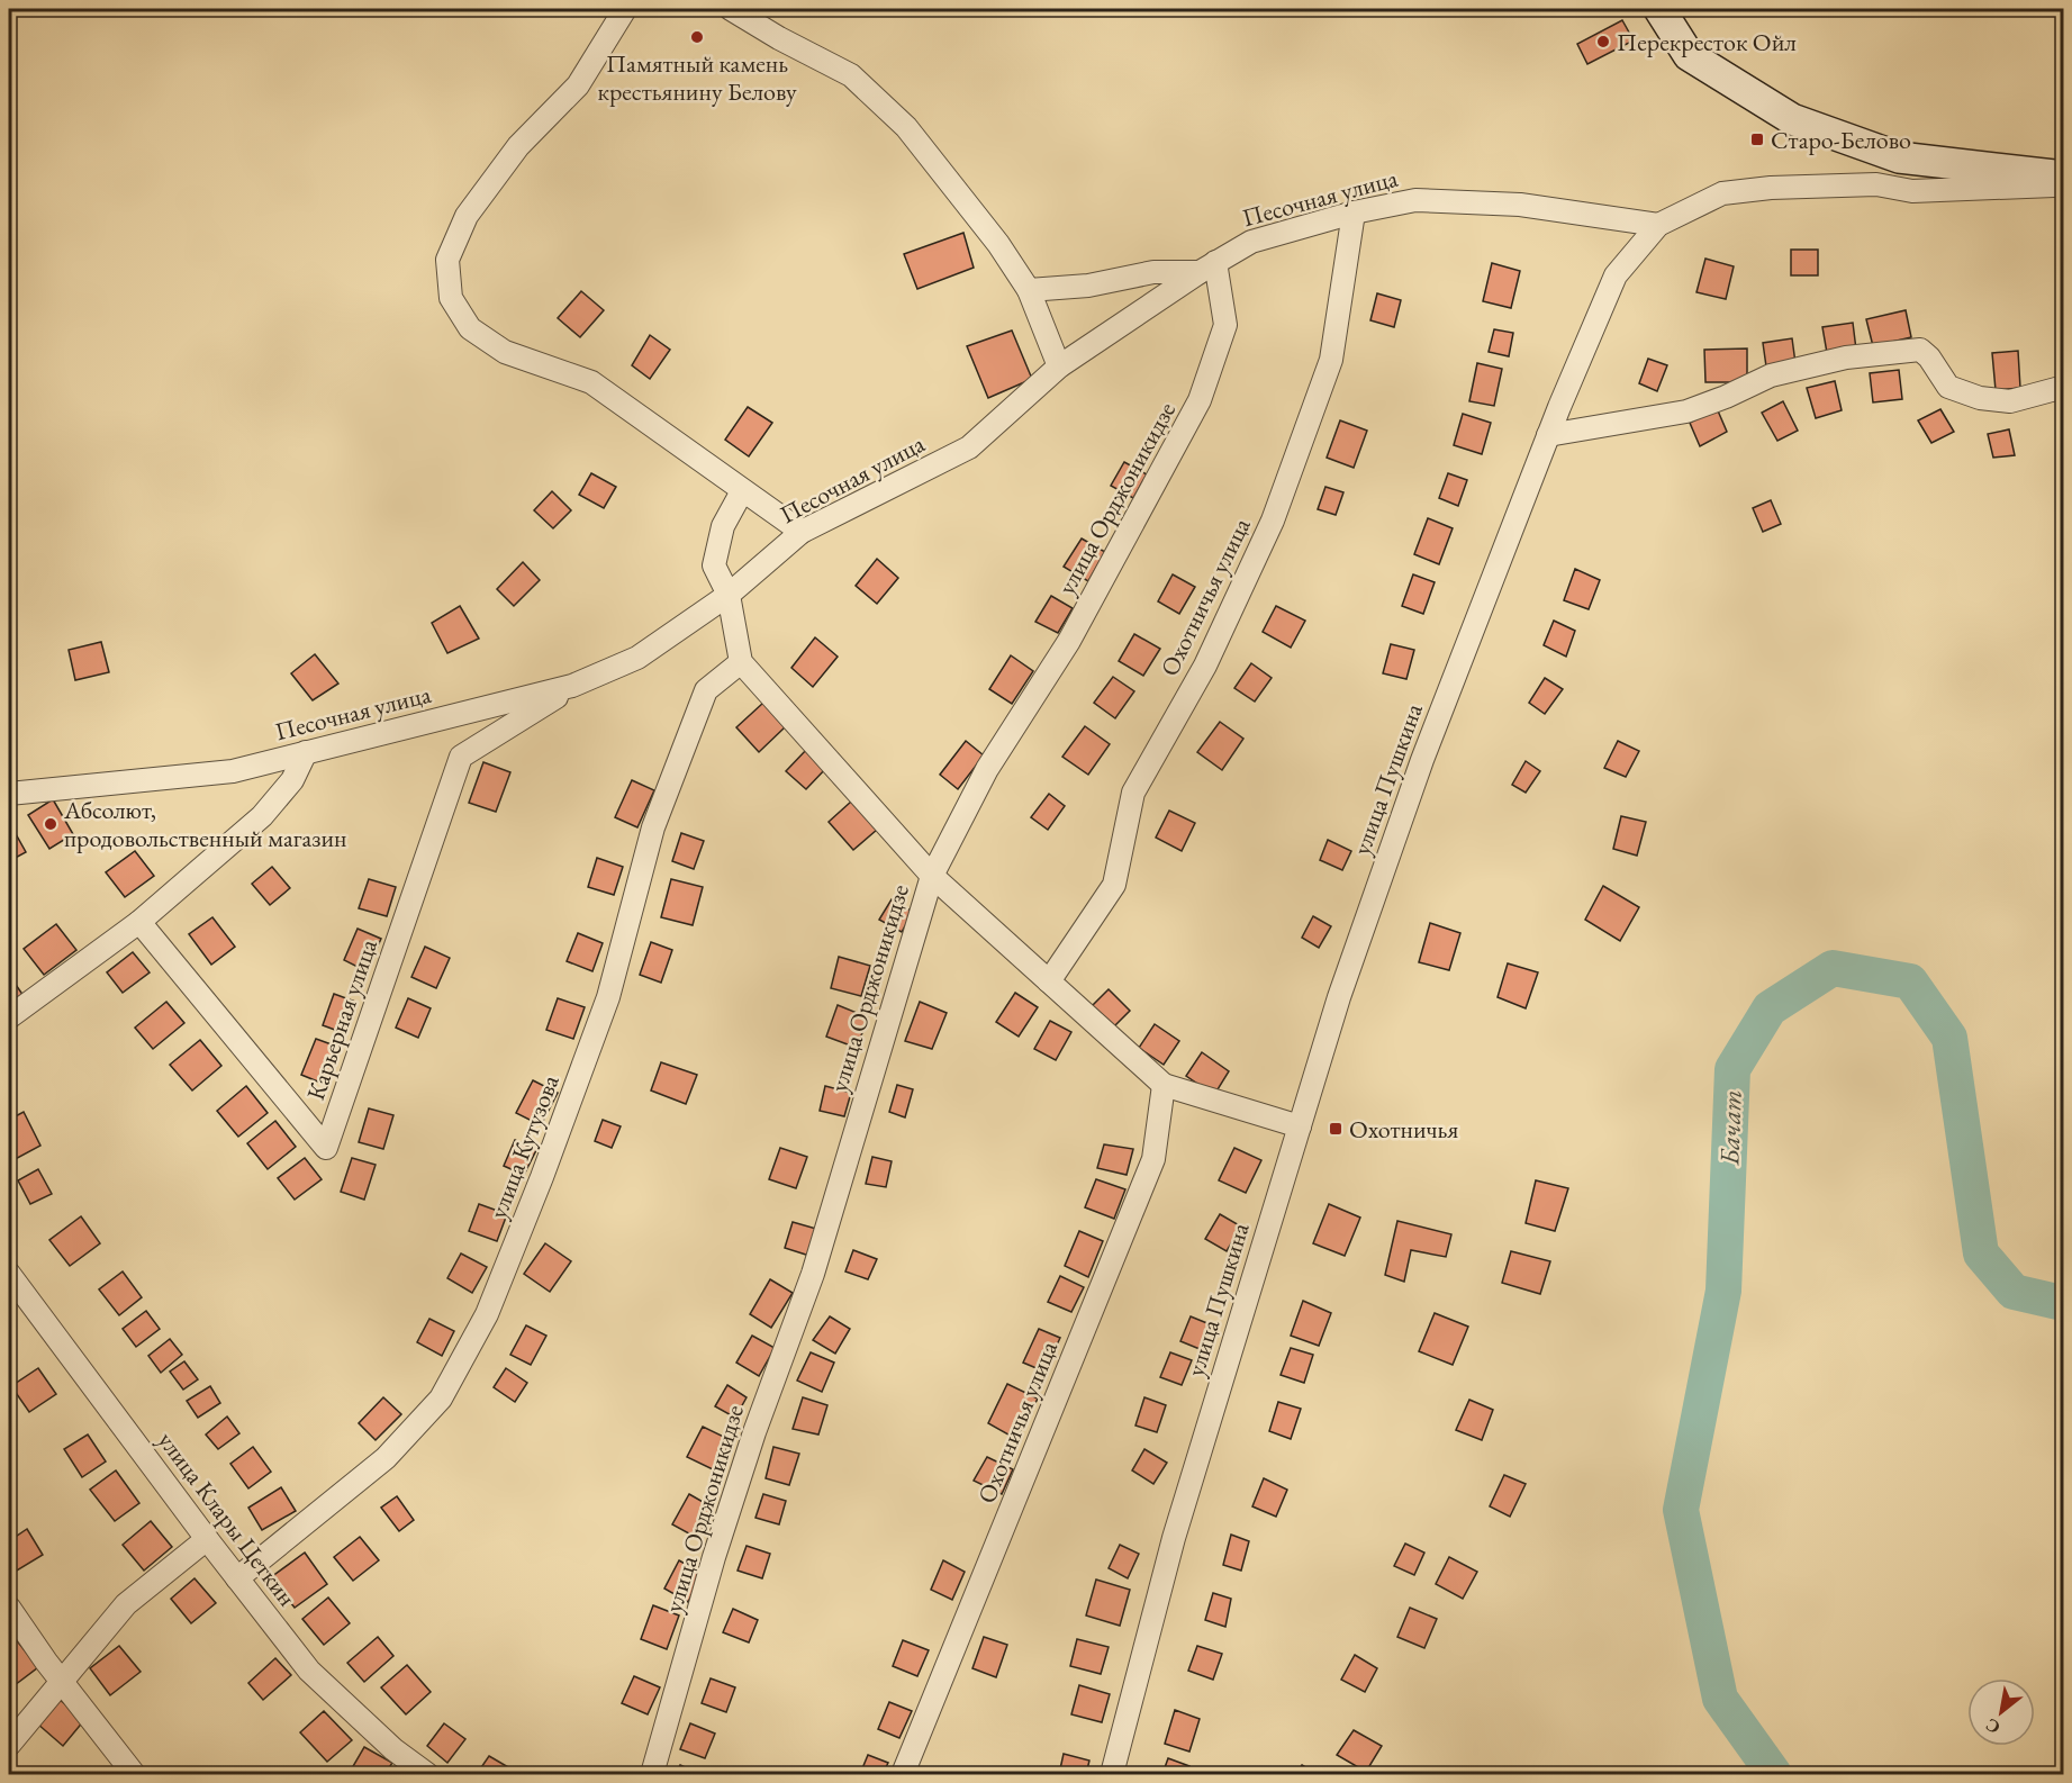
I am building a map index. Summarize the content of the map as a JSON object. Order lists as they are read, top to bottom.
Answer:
{
  "streets": {
    "street": [
      "Песочная улица",
      "улица Орджоникидзе",
      "Охотничья улица",
      "улица Пушкина",
      "Карьерная улица",
      "улица Кутузова",
      "улица Клары Цеткин"
    ]
  },
  "crossings": [
    ["Песочная улица", "улица Орджоникидзе"],
    ["Песочная улица", "Охотничья улица"],
    ["Песочная улица", "улица Пушкина"],
    ["Песочная улица", "Карьерная улица"],
    ["улица Кутузова", "улица Клары Цеткин"]
  ],
  "water": ["Бачат"],
  "places": {
    "other": ["Памятный камень крестьянину Белову", "Перекресток Ойл", "Абсолют, продовольственный магазин"],
    "transit": ["Старо-Белово", "Охотничья"]
  },
  "north": "bottom left"
}
